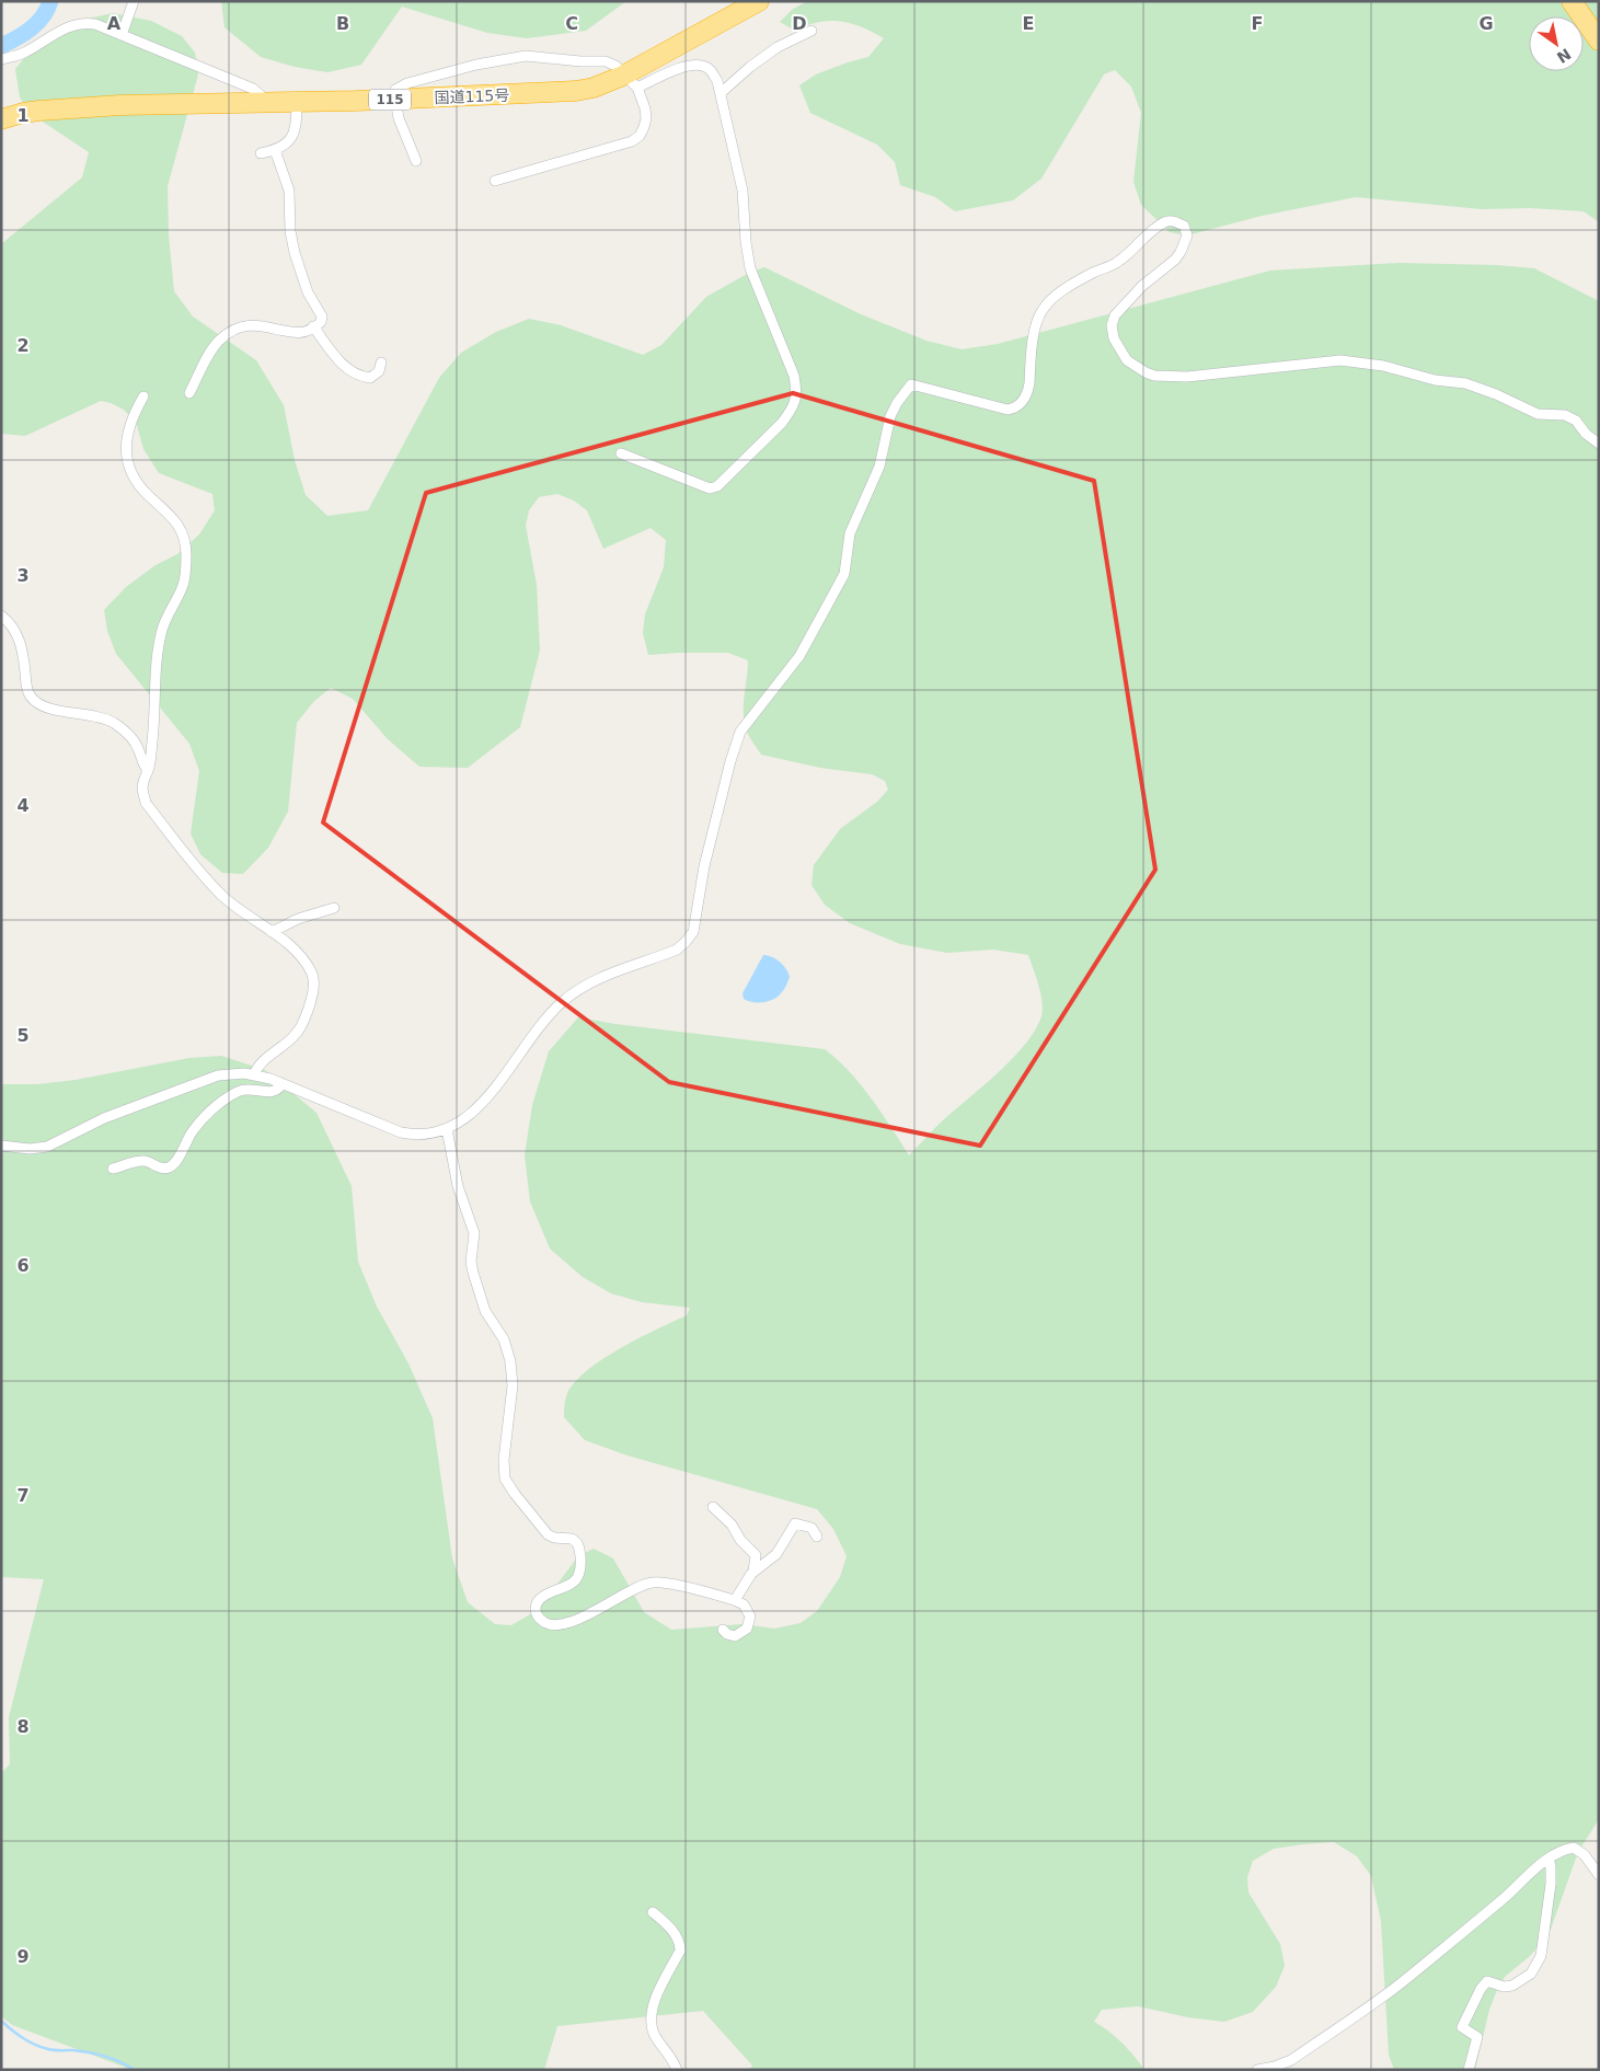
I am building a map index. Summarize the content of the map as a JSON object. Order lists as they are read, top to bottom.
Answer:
{
  "streets": {
    "highway": ["国道115号", "115"]
  },
  "north": "bottom right",
  "grid": {
    "columns": [
      "A",
      "B",
      "C",
      "D",
      "E",
      "F",
      "G"
    ],
    "rows": [
      "1",
      "2",
      "3",
      "4",
      "5",
      "6",
      "7",
      "8",
      "9"
    ]
  }
}
